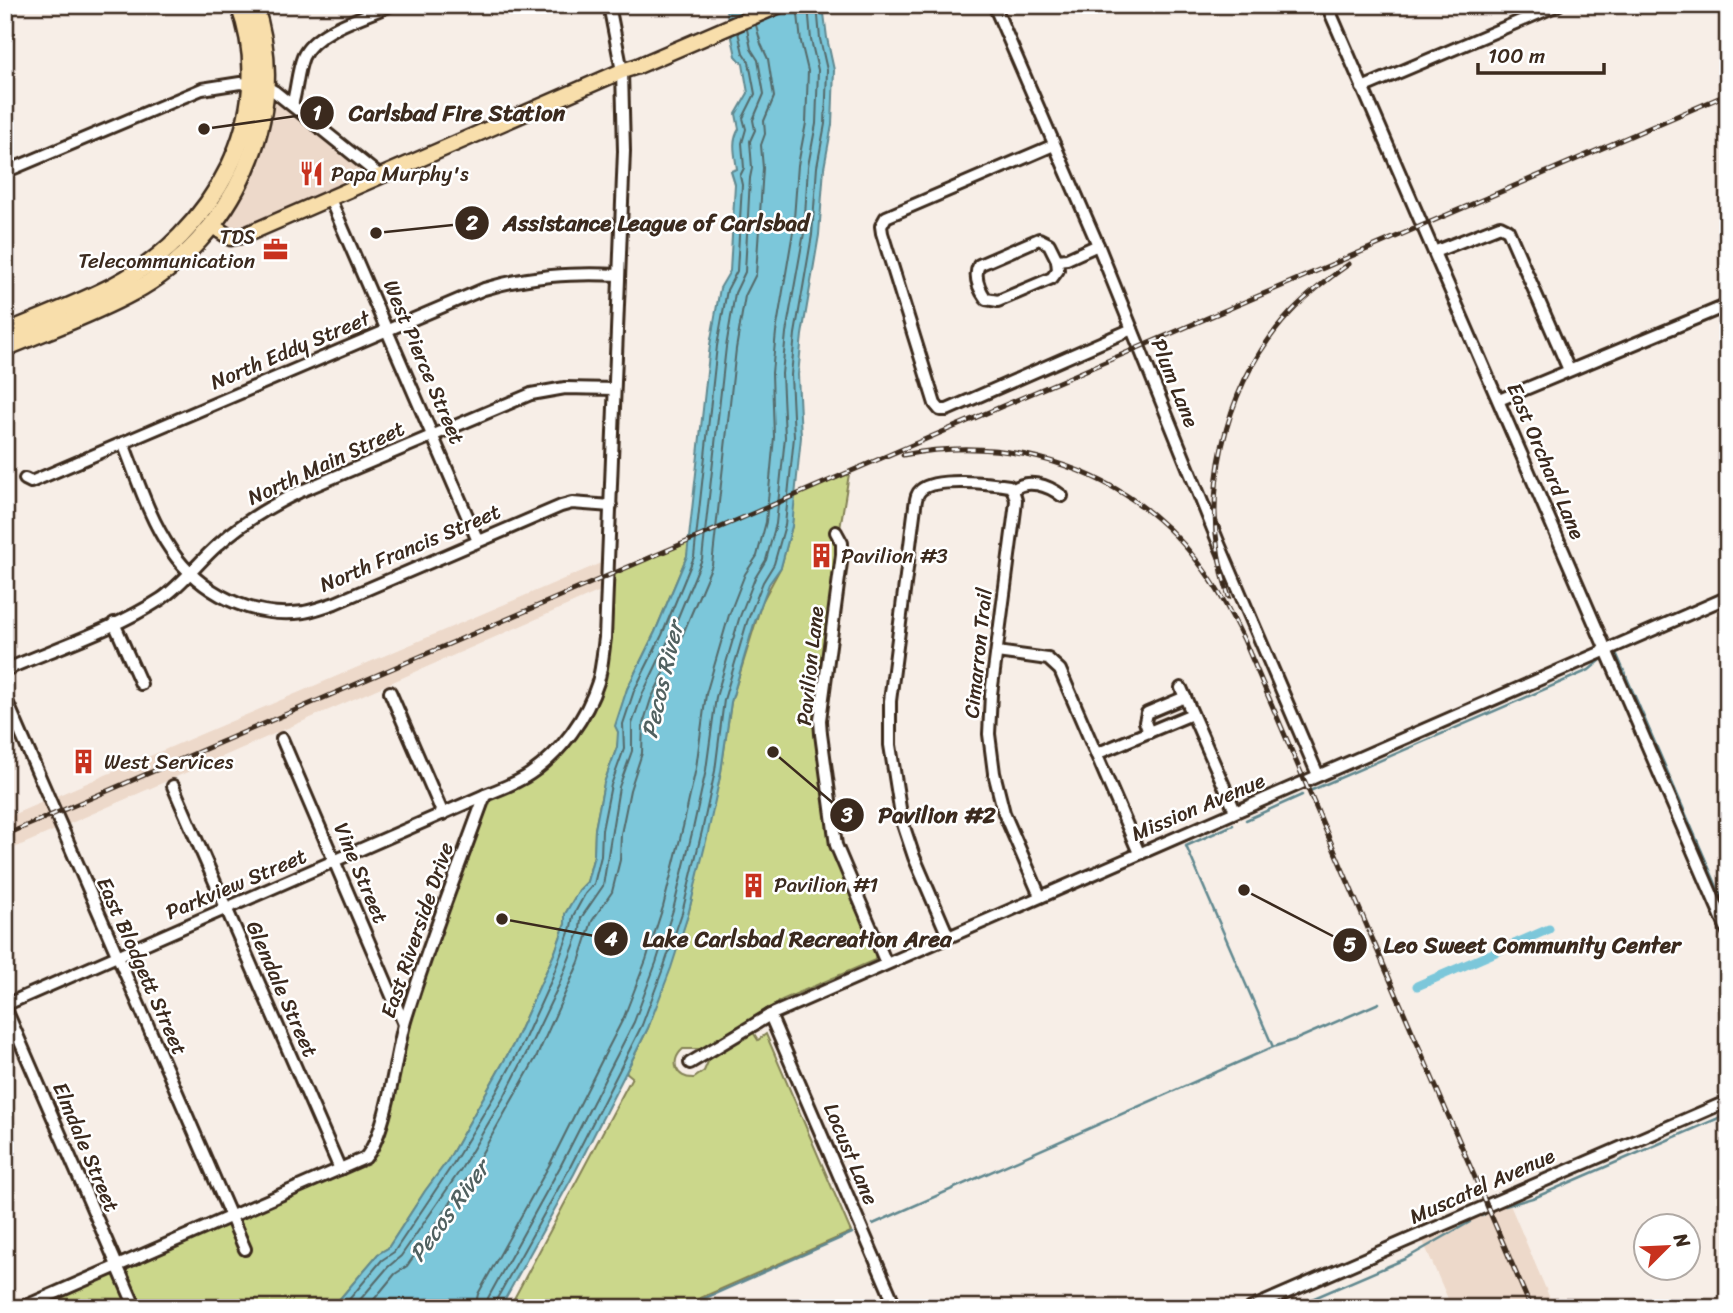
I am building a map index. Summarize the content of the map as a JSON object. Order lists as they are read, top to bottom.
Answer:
{
  "streets": {
    "street": [
      "North Eddy Street",
      "West Pierce Street",
      "Plum Lane",
      "East Orchard Lane",
      "North Main Street",
      "North Francis Street",
      "Cimarron Trail",
      "Pavilion Lane",
      "Mission Avenue",
      "Vine Street",
      "Parkview Street",
      "East Riverside Drive",
      "East Blodgett Street",
      "Glendale Street",
      "Elmdale Street",
      "Locust Lane",
      "Muscatel Avenue"
    ]
  },
  "crossings": [
    ["North Eddy Street", "West Pierce Street"],
    ["North Eddy Street", "North Francis Street"],
    ["West Pierce Street", "North Main Street"],
    ["West Pierce Street", "North Francis Street"],
    ["Plum Lane", "Mission Avenue"],
    ["East Orchard Lane", "Mission Avenue"],
    ["North Main Street", "North Francis Street"],
    ["Cimarron Trail", "Mission Avenue"],
    ["Pavilion Lane", "Mission Avenue"],
    ["Mission Avenue", "Locust Lane"],
    ["Vine Street", "Parkview Street"],
    ["Vine Street", "East Riverside Drive"],
    ["Parkview Street", "East Riverside Drive"],
    ["Parkview Street", "East Blodgett Street"],
    ["Parkview Street", "Glendale Street"],
    ["Parkview Street", "Elmdale Street"],
    ["East Riverside Drive", "East Blodgett Street"],
    ["East Riverside Drive", "Glendale Street"],
    ["East Riverside Drive", "Elmdale Street"]
  ],
  "water": ["Pecos River"],
  "places": {
    "other": [
      "Carlsbad Fire Station",
      "Assistance League of Carlsbad",
      "Pavilion #2",
      "Leo Sweet Community Center",
      "Lake Carlsbad Recreation Area"
    ],
    "restaurant": ["Papa Murphy's"],
    "office": ["TDS Telecommunication"],
    "building": ["Pavilion #3", "West Services", "Pavilion #1"]
  },
  "scale_bar": "100 m",
  "north": "top right"
}
